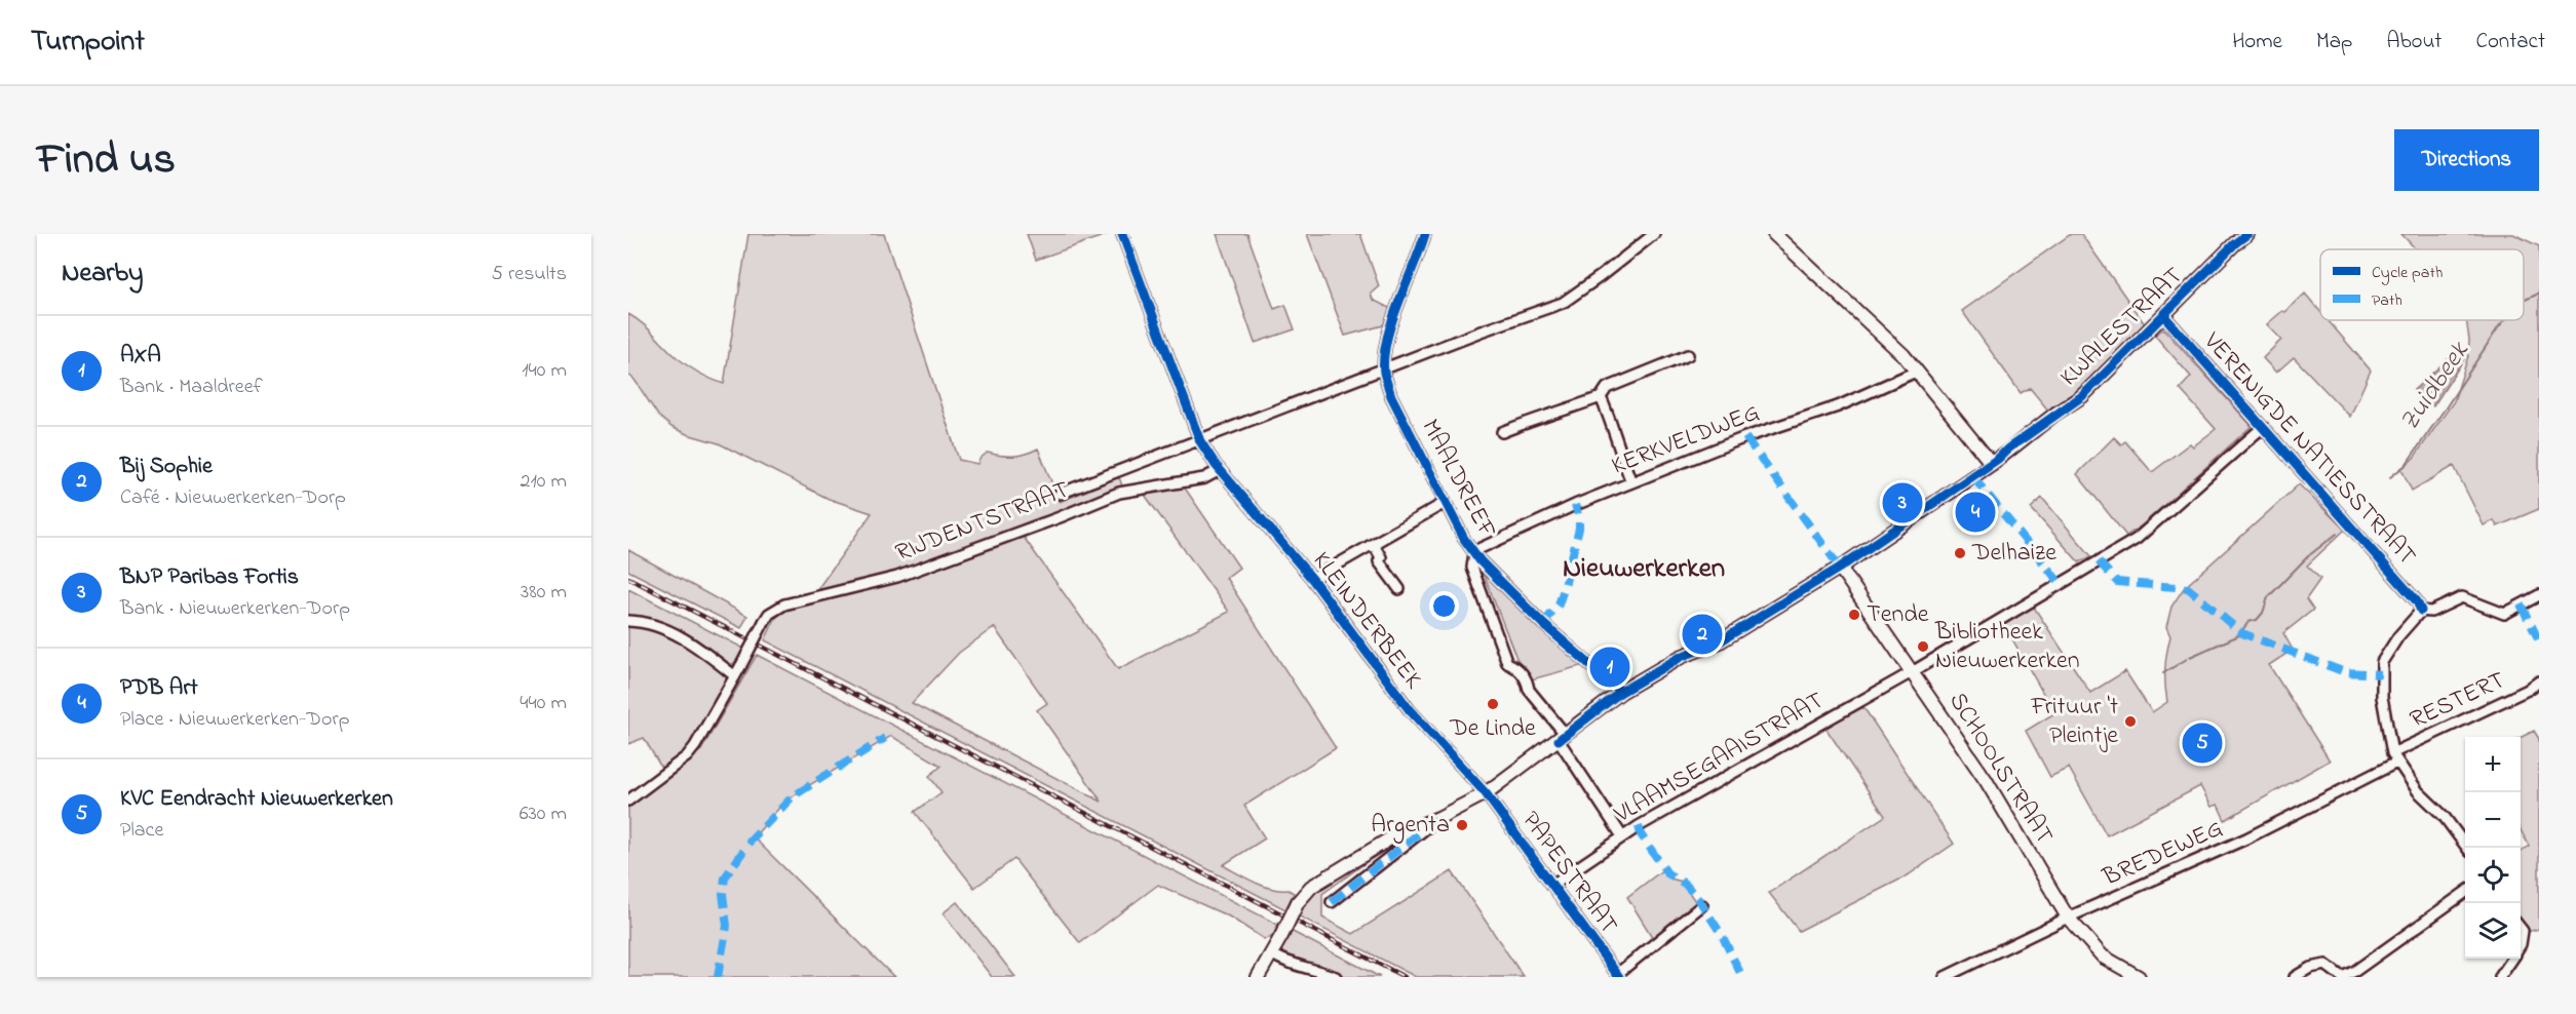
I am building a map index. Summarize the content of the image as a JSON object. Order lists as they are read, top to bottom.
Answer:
{
  "streets": {
    "street": [
      "KWALESTRAAT",
      "KERKVELDWEG",
      "VERENIGDE NATIESSTRAAT",
      "MAALDREEF",
      "RIJDENTSTRAAT",
      "KLEINDERBEEK",
      "RESTERT",
      "VLAAMSEGAAISTRAAT",
      "SCHOOLSTRAAT",
      "BREDEWEG",
      "PAPESTRAAT"
    ]
  },
  "crossings": [
    ["KWALESTRAAT", "VERENIGDE NATIESSTRAAT"],
    ["KWALESTRAAT", "MAALDREEF"],
    ["KWALESTRAAT", "KLEINDERBEEK"],
    ["KWALESTRAAT", "SCHOOLSTRAAT"],
    ["KWALESTRAAT", "PAPESTRAAT"],
    ["KERKVELDWEG", "MAALDREEF"],
    ["VERENIGDE NATIESSTRAAT", "RESTERT"],
    ["VERENIGDE NATIESSTRAAT", "VLAAMSEGAAISTRAAT"],
    ["MAALDREEF", "VLAAMSEGAAISTRAAT"],
    ["RIJDENTSTRAAT", "KLEINDERBEEK"],
    ["KLEINDERBEEK", "PAPESTRAAT"],
    ["RESTERT", "BREDEWEG"],
    ["VLAAMSEGAAISTRAAT", "SCHOOLSTRAAT"],
    ["VLAAMSEGAAISTRAAT", "PAPESTRAAT"],
    ["SCHOOLSTRAAT", "BREDEWEG"]
  ],
  "districts": ["Nieuwerkerken"],
  "water": ["Zuidbeek"],
  "places": [
    "Delhaize",
    "Tende",
    "Bibliotheek Nieuwerkerken",
    "De Linde",
    "Frituur 't Pleintje",
    "Argenta"
  ],
  "legend": ["Cycle path", "Path"],
  "page": {
    "header": "Turnpoint",
    "nav": [
      "Home",
      "Map",
      "About",
      "Contact"
    ],
    "title": "Find us",
    "buttons": "Directions",
    "heading": ["Nearby", "5 results"],
    "list": [
      {
        "mark": "1",
        "name": "AXA",
        "note": "Bank · Maaldreef",
        "value": "140 m"
      },
      {
        "mark": "2",
        "name": "Bij Sophie",
        "note": "Café · Nieuwerkerken-Dorp",
        "value": "210 m"
      },
      {
        "mark": "3",
        "name": "BNP Paribas Fortis",
        "note": "Bank · Nieuwerkerken-Dorp",
        "value": "380 m"
      },
      {
        "mark": "4",
        "name": "PDB Art",
        "note": "Place · Nieuwerkerken-Dorp",
        "value": "440 m"
      },
      {
        "mark": "5",
        "name": "KVC Eendracht Nieuwerkerken",
        "note": "Place",
        "value": "630 m"
      }
    ],
    "pins": [
      "3",
      "4",
      "2",
      "1",
      "5"
    ],
    "map_buttons": ["+", "−"]
  }
}
